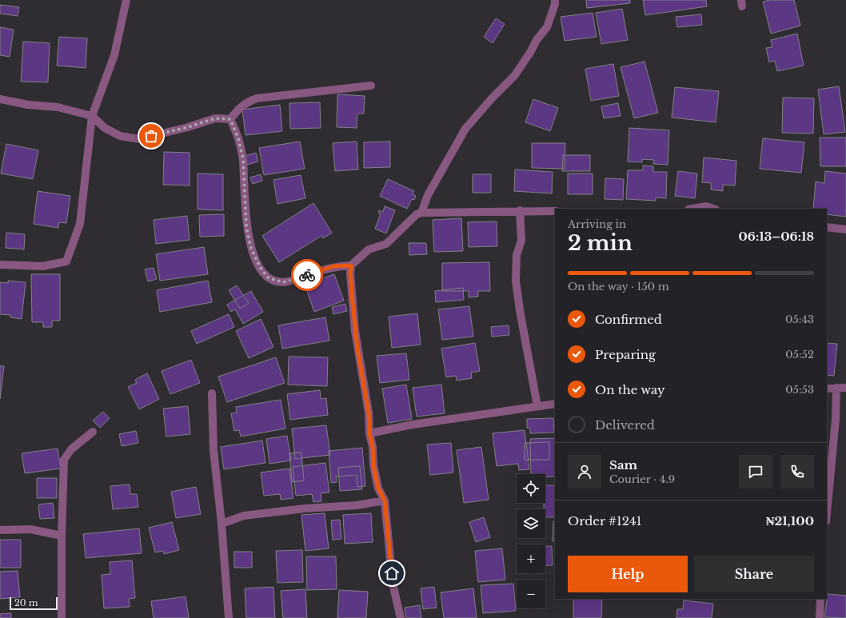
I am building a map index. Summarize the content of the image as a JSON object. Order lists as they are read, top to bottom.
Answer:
{
  "scale_bar": "20 m",
  "page": {
    "heading": ["2 min", "Arriving in", "06:13–06:18"],
    "panel": [
      "Sam",
      "Courier · 4.9",
      "Order #1241",
      "₦21,100"
    ],
    "bar": "On the way · 150 m",
    "list": [
      ["Confirmed", "05:43"],
      ["Preparing", "05:52"],
      ["On the way", "05:53"],
      "Delivered"
    ],
    "map_buttons": ["+", "−"],
    "buttons": ["Help", "Share"],
    "scale": "20 m"
  }
}
